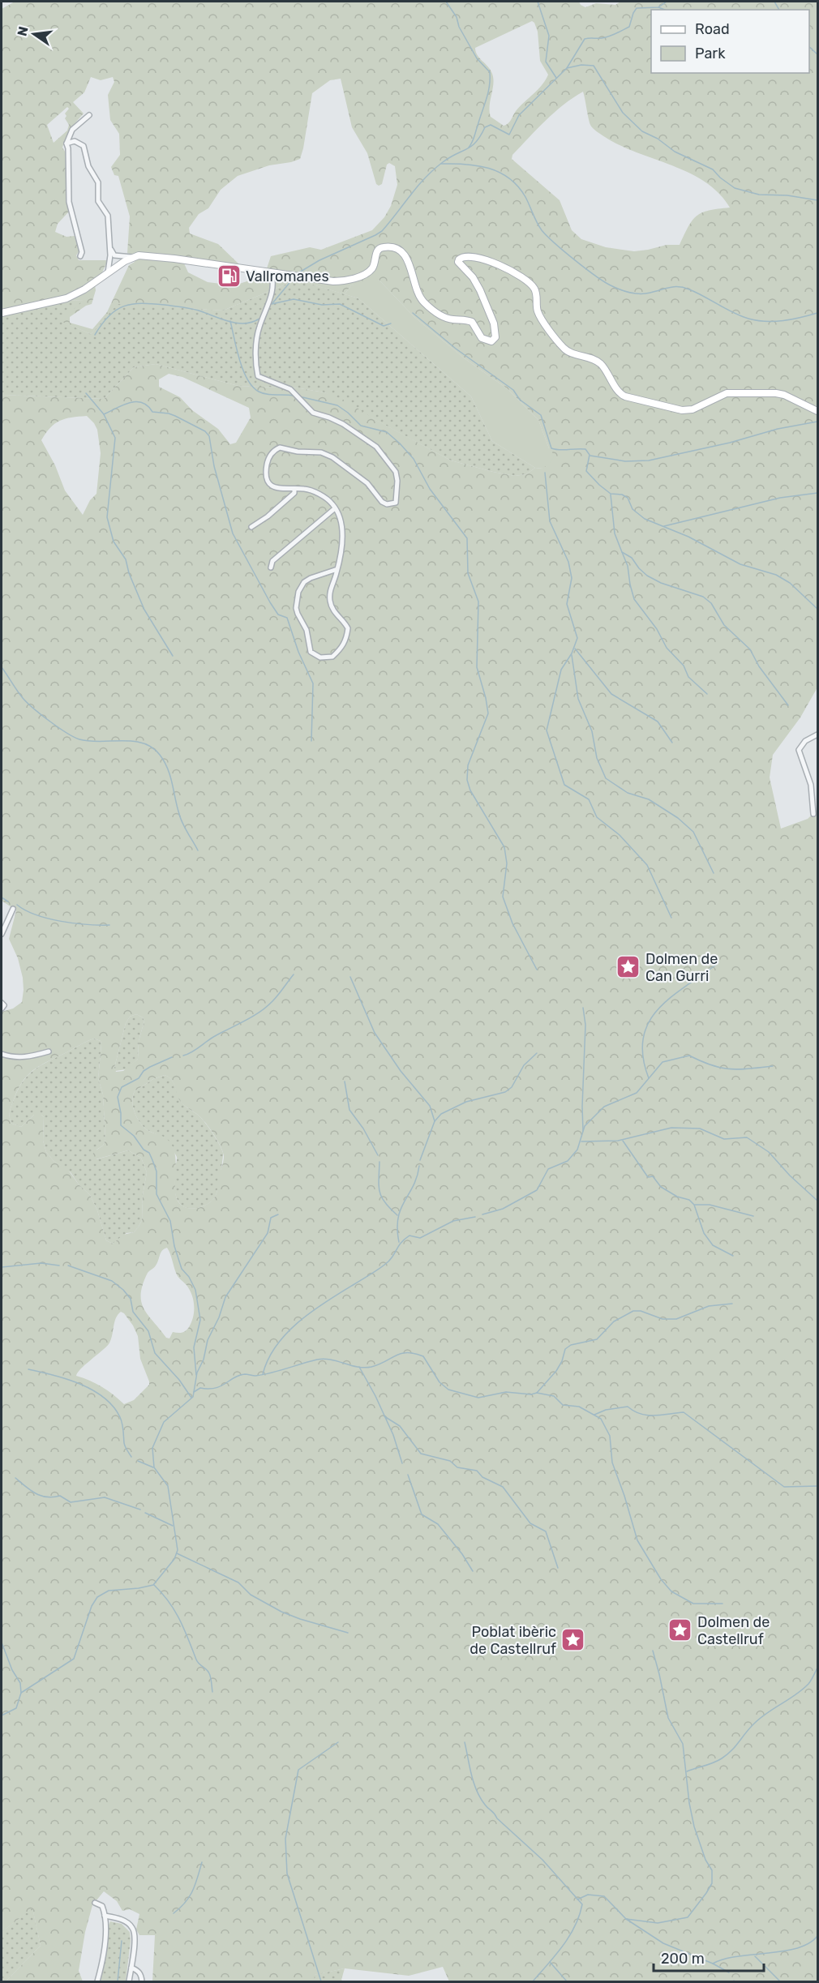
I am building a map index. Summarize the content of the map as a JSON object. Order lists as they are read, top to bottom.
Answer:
{
  "places": {
    "fuel station": ["Vallromanes"],
    "place": ["Dolmen de Can Gurri", "Dolmen de Castellruf", "Poblat ibèric de Castellruf"]
  },
  "legend": ["Road", "Park"],
  "scale_bar": "200 m",
  "north": "left"
}
